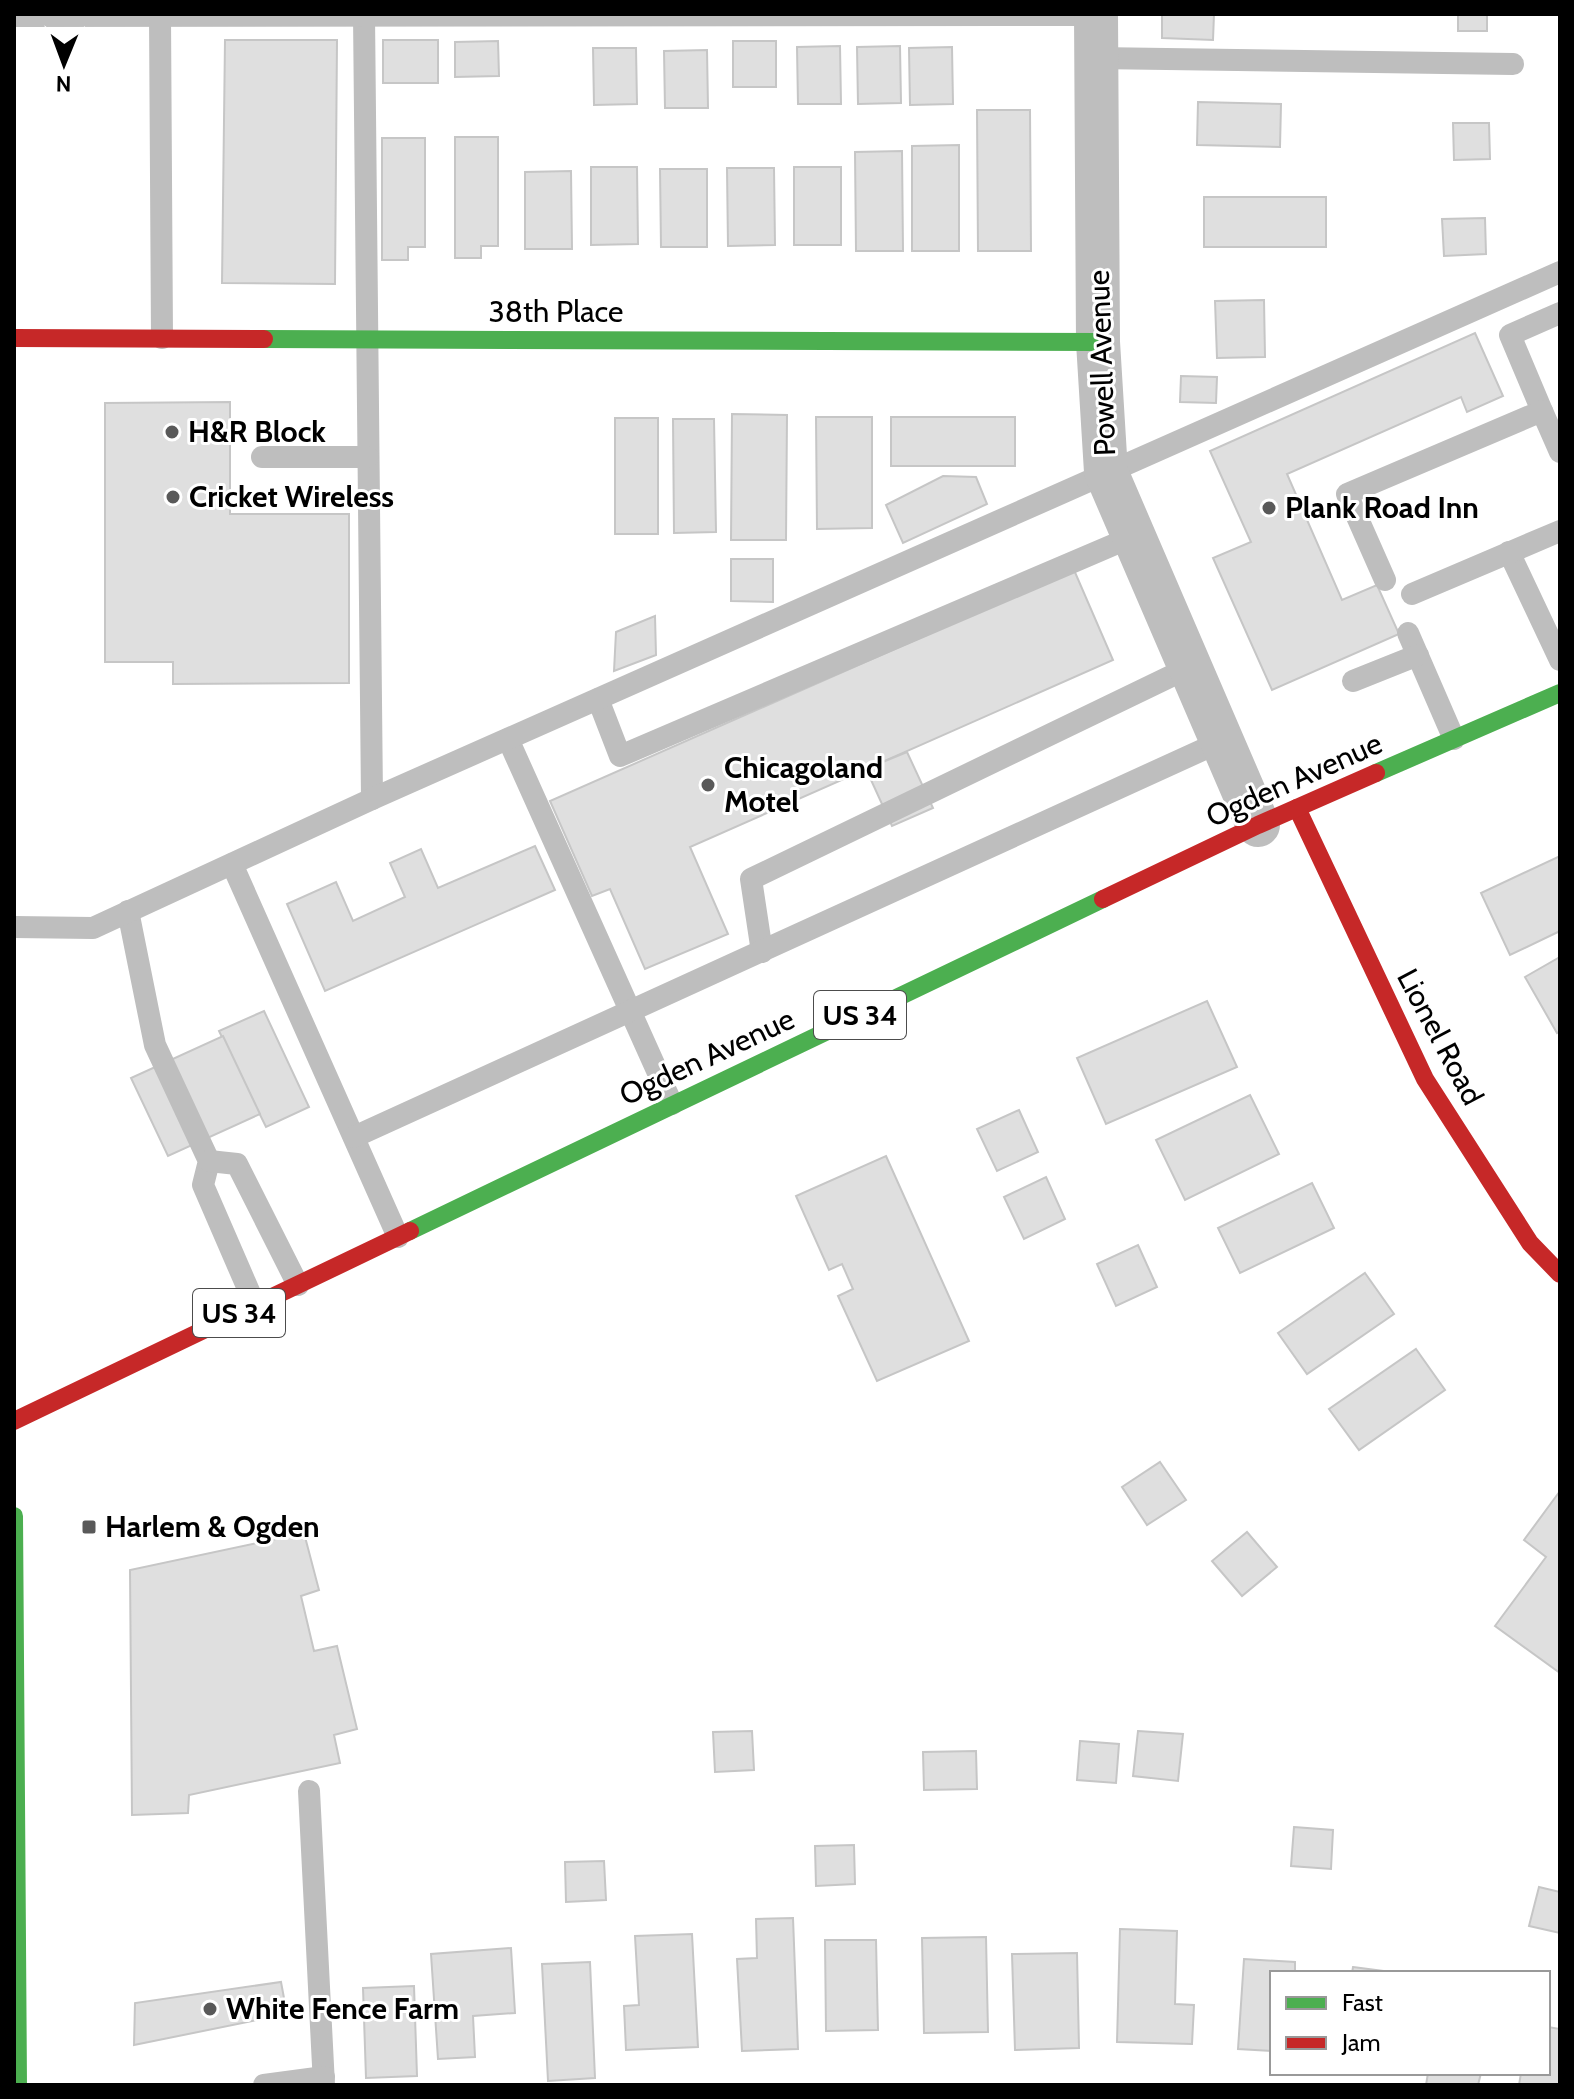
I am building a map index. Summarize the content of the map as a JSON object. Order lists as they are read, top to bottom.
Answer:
{
  "streets": {
    "main road": [
      "38th Place",
      "Ogden Avenue",
      "US 34",
      "Lionel Road"
    ],
    "street": ["Powell Avenue"]
  },
  "crossings": [
    ["38th Place", "Powell Avenue"],
    ["Powell Avenue", "Ogden Avenue"],
    ["Ogden Avenue", "Lionel Road"]
  ],
  "places": {
    "other": [
      "H&R Block",
      "Cricket Wireless",
      "Plank Road Inn",
      "Chicagoland Motel",
      "White Fence Farm"
    ],
    "transit": ["Harlem & Ogden"]
  },
  "legend": ["Fast", "Jam"],
  "north": "bottom"
}
